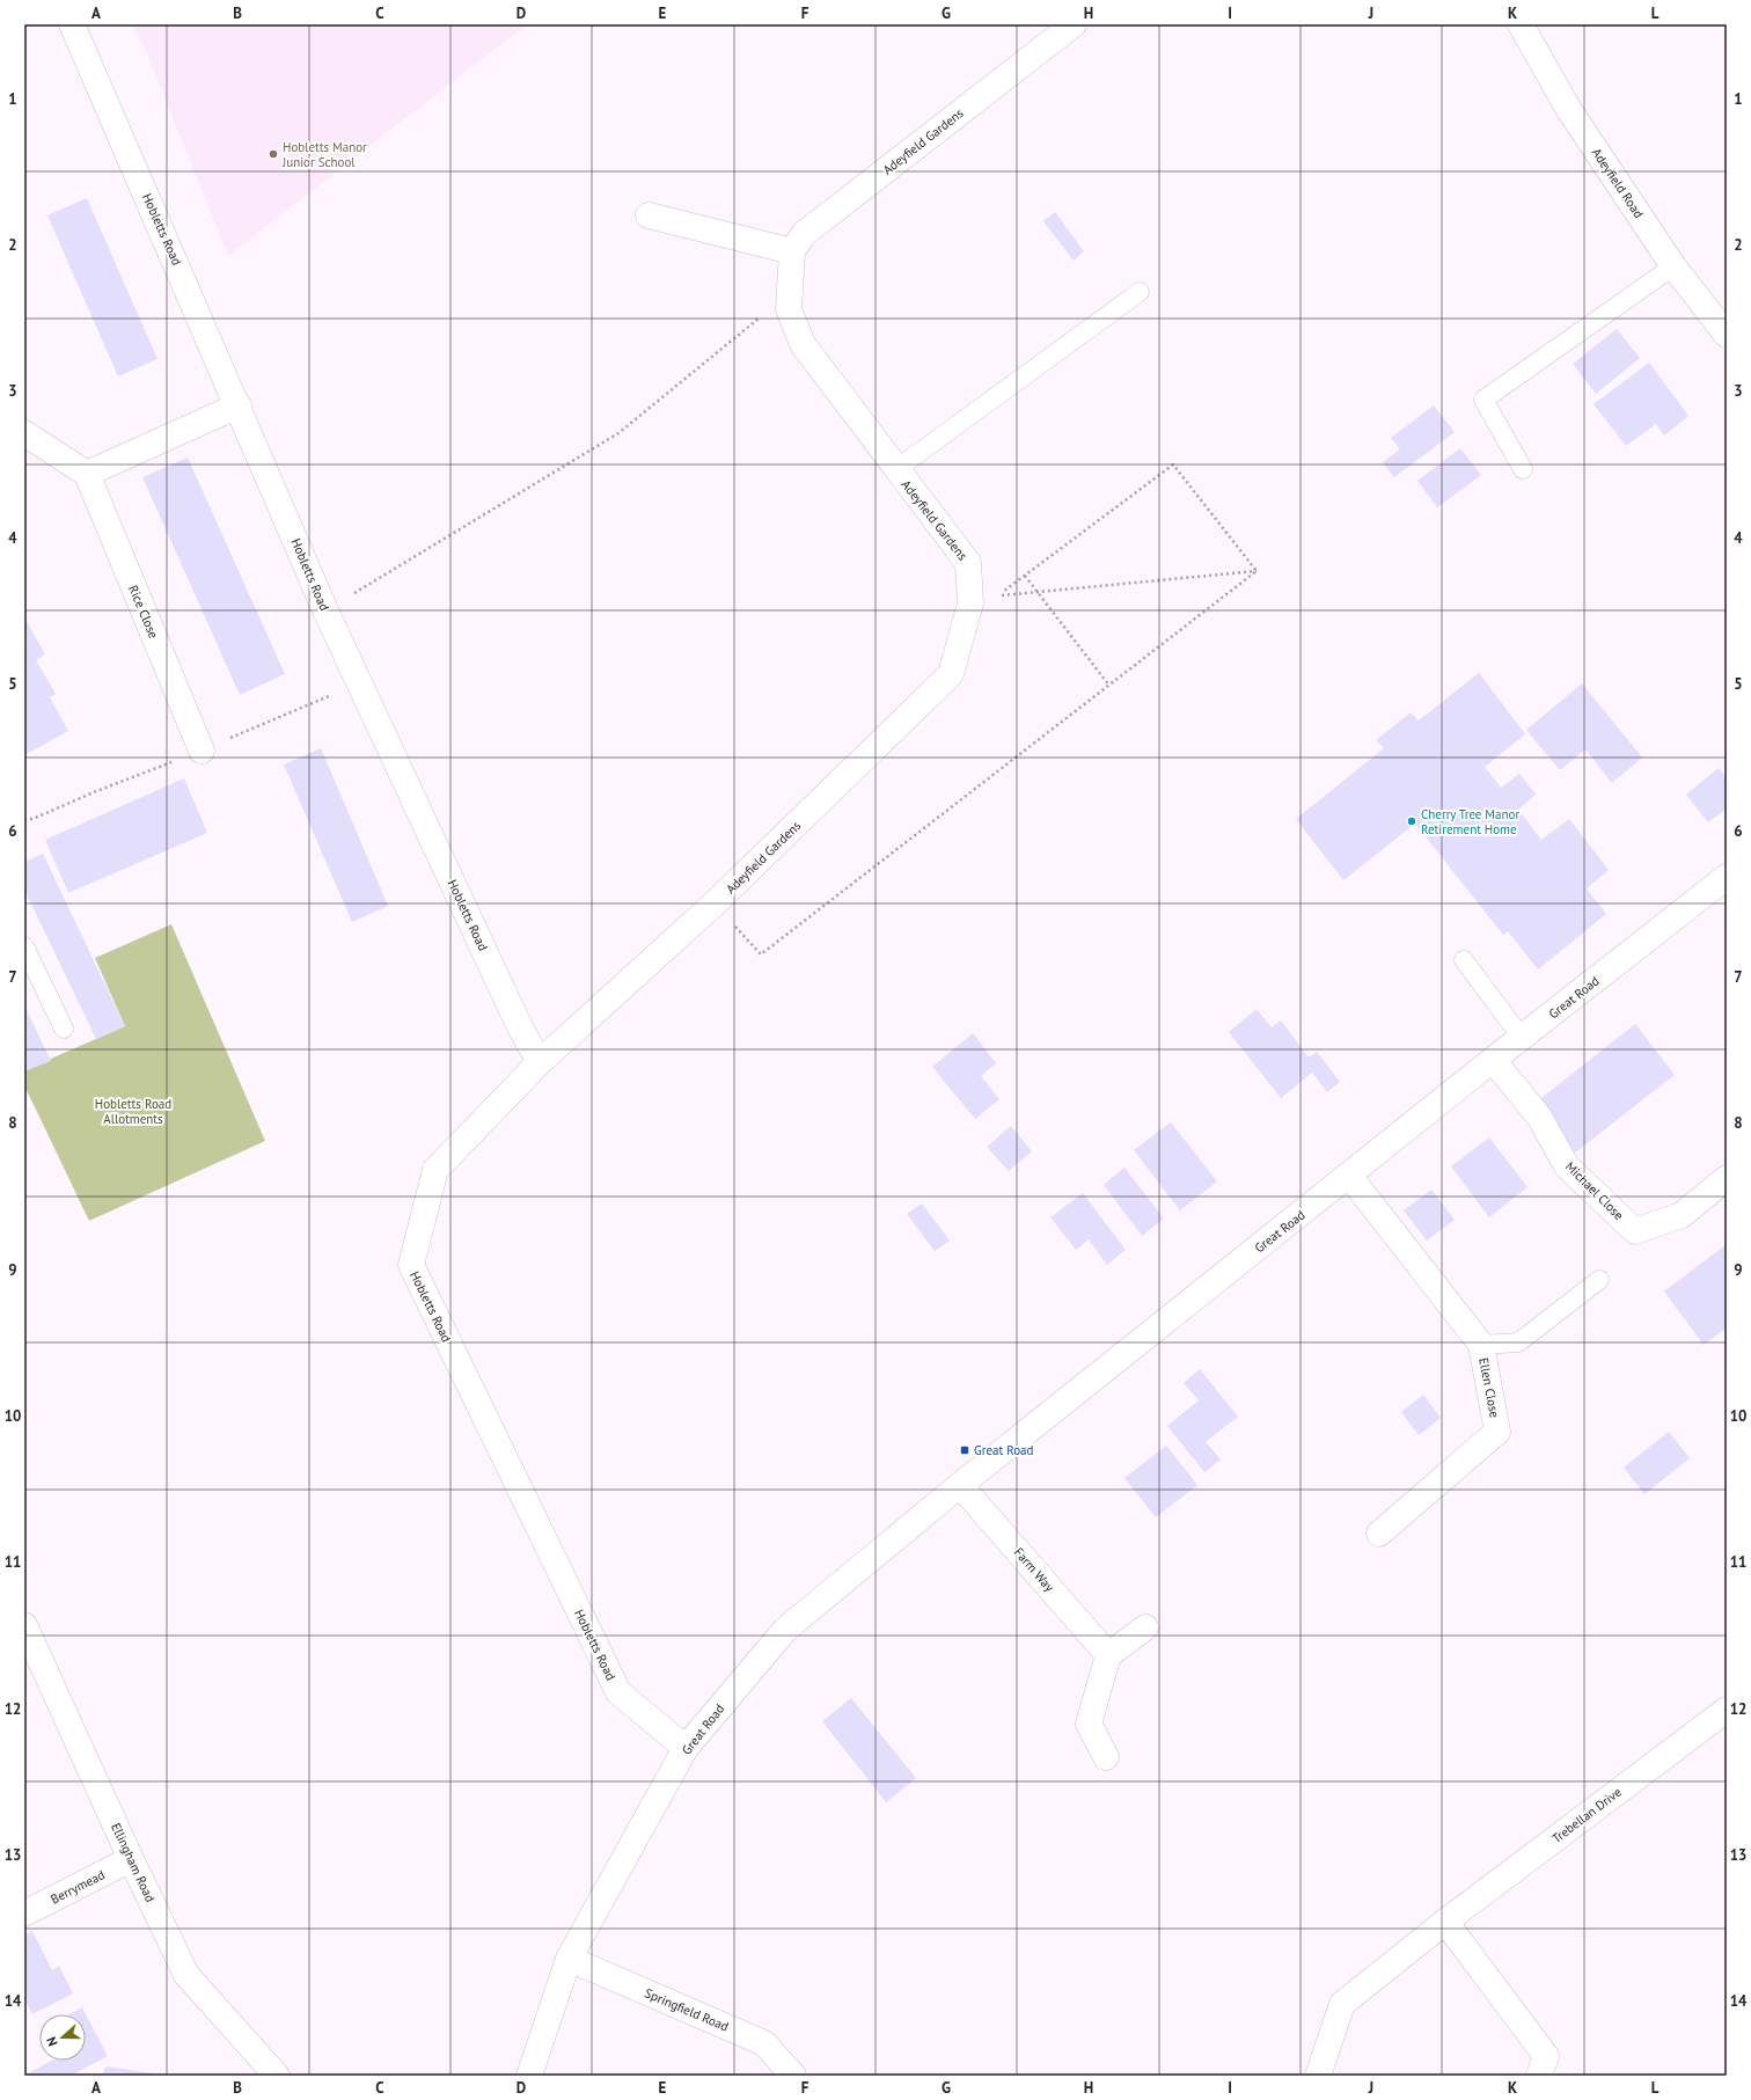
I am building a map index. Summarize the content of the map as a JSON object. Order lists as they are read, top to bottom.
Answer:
{
  "streets": {
    "street": [
      "Adeyfield Gardens",
      "Adeyfield Road",
      "Hobletts Road",
      "Rice Close",
      "Great Road",
      "Michael Close",
      "Ellen Close",
      "Farm Way",
      "Trebellan Drive",
      "Ellingham Road",
      "Berrymead",
      "Springfield Road"
    ]
  },
  "crossings": [
    ["Adeyfield Gardens", "Hobletts Road"],
    ["Hobletts Road", "Great Road"],
    ["Great Road", "Michael Close"],
    ["Great Road", "Ellen Close"],
    ["Great Road", "Farm Way"],
    ["Great Road", "Springfield Road"],
    ["Ellingham Road", "Berrymead"]
  ],
  "parks": ["Hobletts Road Allotments"],
  "places": {
    "other": ["Hobletts Manor Junior School", "Cherry Tree Manor Retirement Home"],
    "transit": ["Great Road"]
  },
  "north": "left",
  "grid": {
    "columns": [
      "A",
      "B",
      "C",
      "D",
      "E",
      "F",
      "G",
      "H",
      "I",
      "J",
      "K",
      "L"
    ],
    "rows": [
      "1",
      "2",
      "3",
      "4",
      "5",
      "6",
      "7",
      "8",
      "9",
      "10",
      "11",
      "12",
      "13",
      "14"
    ]
  }
}
